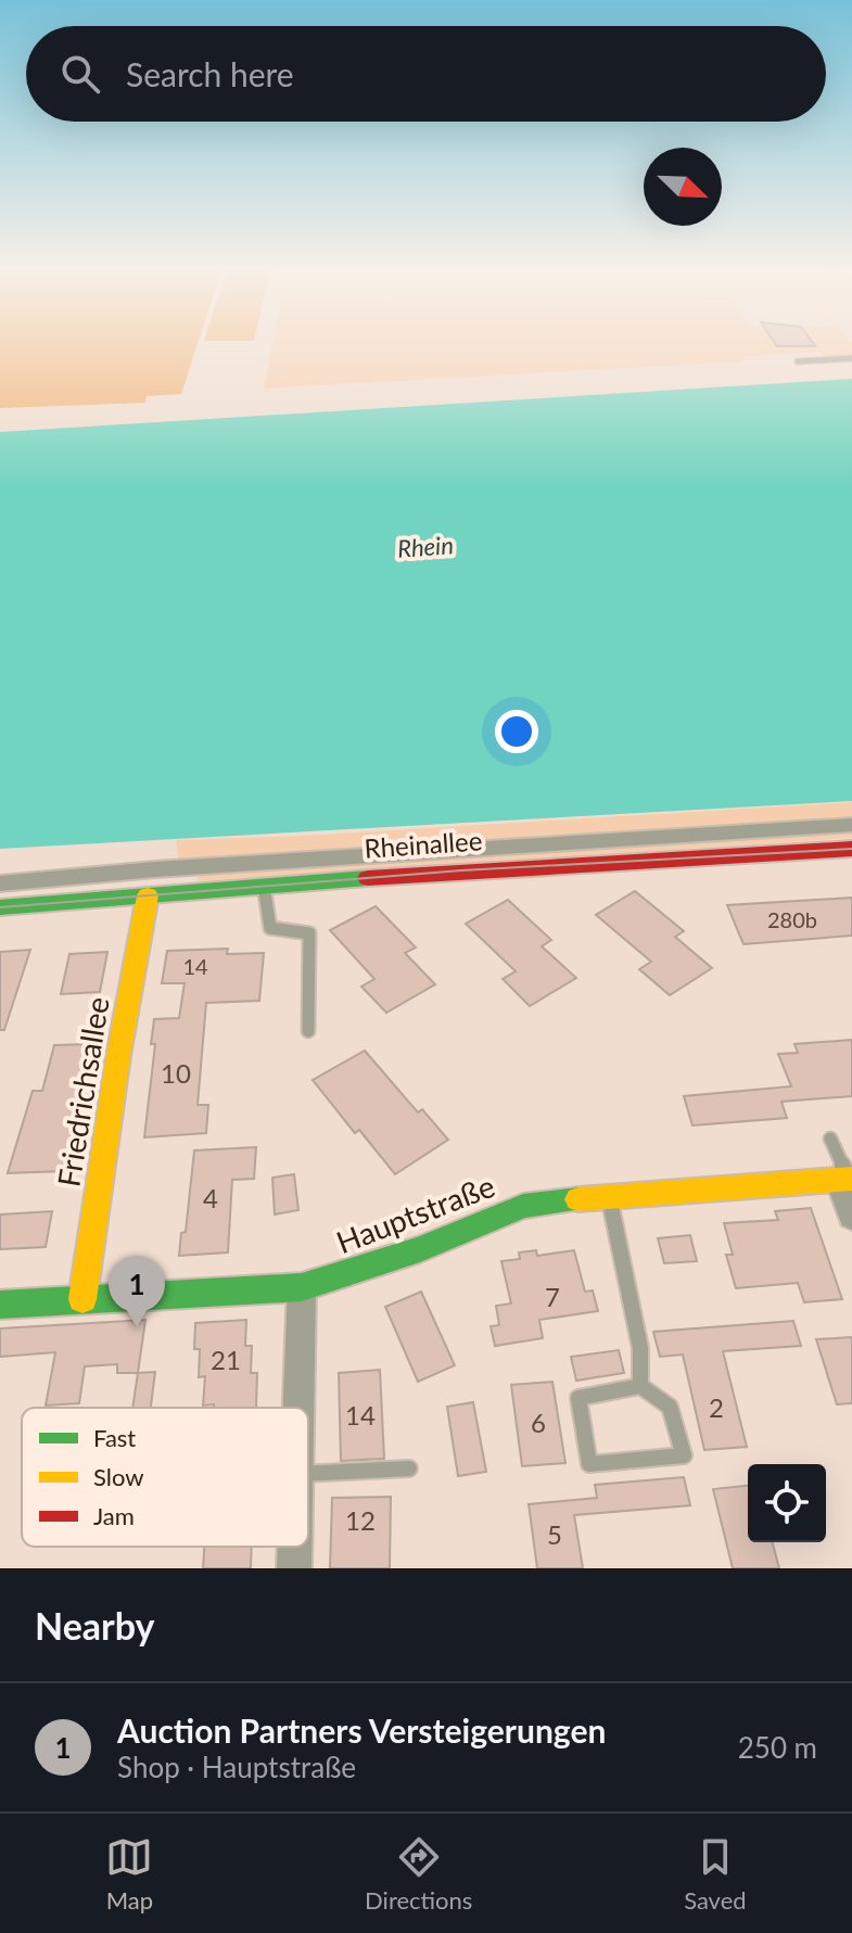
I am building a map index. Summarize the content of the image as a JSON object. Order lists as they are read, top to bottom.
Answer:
{
  "streets": {
    "street": ["Rheinallee", "Friedrichsallee", "Hauptstraße"]
  },
  "crossings": [
    ["Rheinallee", "Friedrichsallee"],
    ["Friedrichsallee", "Hauptstraße"]
  ],
  "water": ["Rhein"],
  "house_numbers": [
    "280b",
    "14",
    "10",
    "4",
    "7",
    "21",
    "2",
    "14",
    "6",
    "12",
    "5"
  ],
  "legend": ["Fast", "Slow", "Jam"],
  "north": "bottom right",
  "page": {
    "search": "Search here",
    "pins": "1",
    "heading": "Nearby",
    "list": [
      {
        "mark": "1",
        "name": "Auction Partners Versteigerungen",
        "note": "Shop · Hauptstraße",
        "value": "250 m"
      }
    ],
    "nav": ["Map", "Directions", "Saved"]
  }
}
